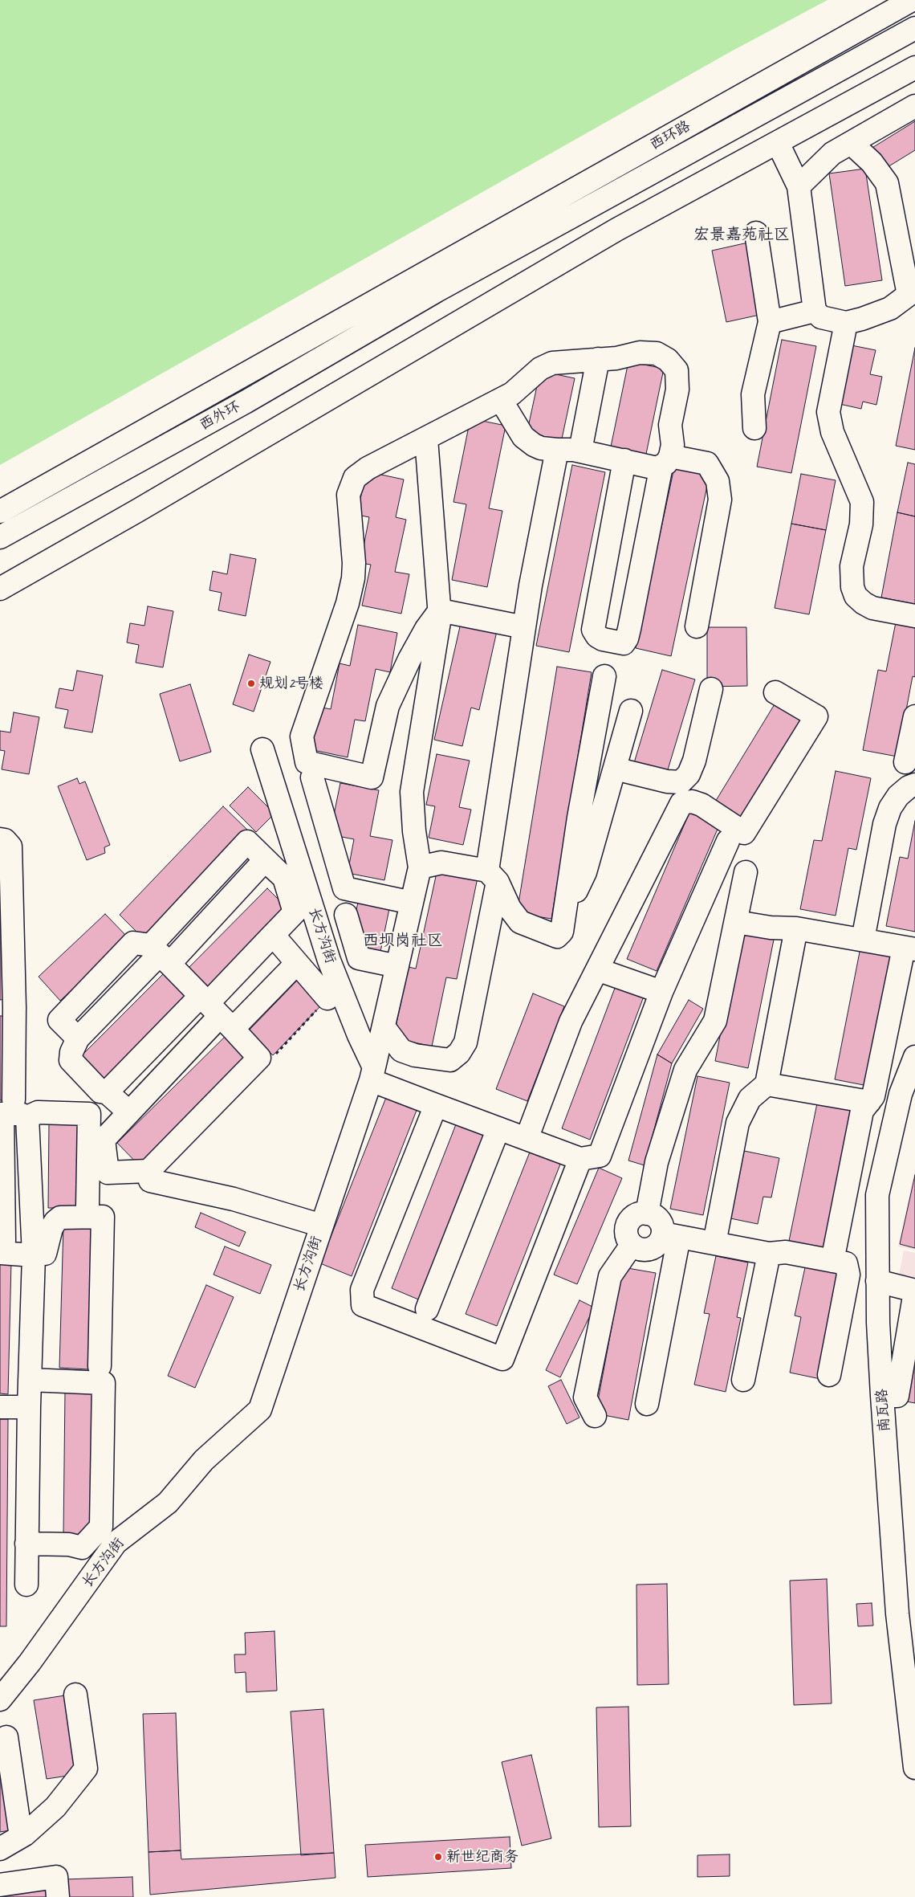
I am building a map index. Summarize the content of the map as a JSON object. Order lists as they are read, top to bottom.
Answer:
{
  "streets": {
    "main road": [
      "西环路",
      "西外环",
      "长方沟街",
      "南瓦路"
    ]
  },
  "crossings": [
    ["西环路", "西外环"]
  ],
  "districts": ["宏景嘉苑社区", "西坝岗社区"],
  "places": ["规划2号楼", "新世纪商务"]
}
